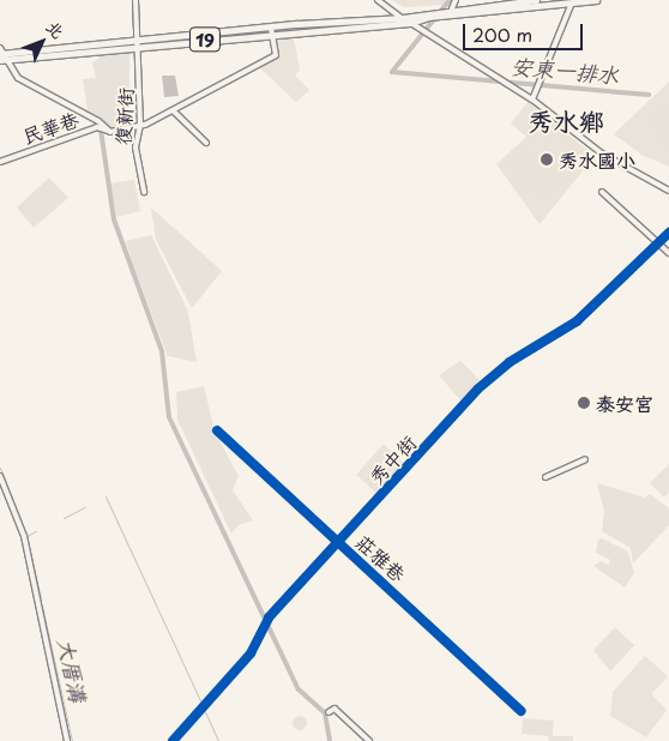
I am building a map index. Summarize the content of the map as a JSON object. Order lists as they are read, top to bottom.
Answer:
{
  "streets": {
    "main road": ["19"],
    "street": [
      "復新街",
      "民華巷",
      "秀中街",
      "莊雅巷"
    ]
  },
  "crossings": [
    ["19", "復新街"],
    ["19", "民華巷"],
    ["復新街", "民華巷"],
    ["秀中街", "莊雅巷"]
  ],
  "districts": ["秀水鄉"],
  "water": ["安東一排水", "大厝溝"],
  "places": ["秀水國小", "泰安宮"],
  "scale_bar": "200 m",
  "north": "top right"
}
